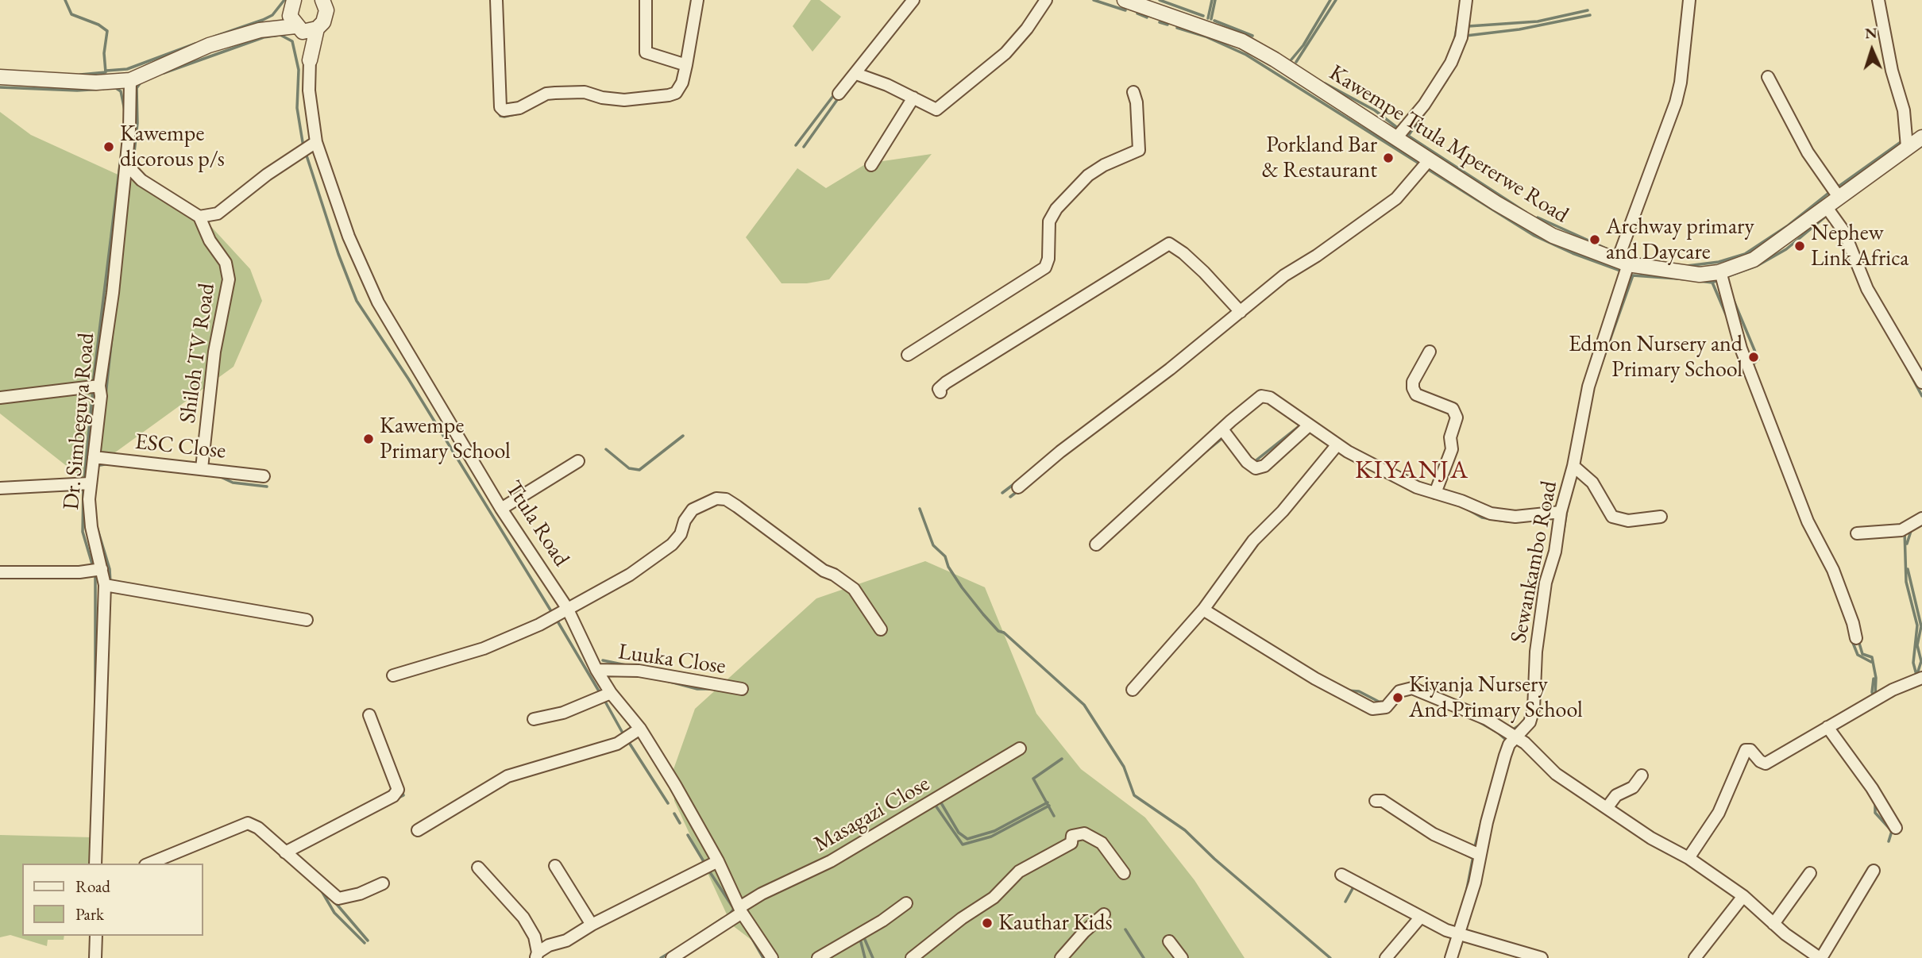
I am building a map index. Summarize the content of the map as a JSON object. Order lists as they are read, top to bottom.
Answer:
{
  "streets": {
    "street": [
      "Kawempe Ttula Mpererwe Road",
      "Shiloh TV Road",
      "Dr. Simbeguya Road",
      "ESC Close",
      "Ttula Road",
      "Sewankambo Road",
      "Luuka Close",
      "Masagazi Close"
    ]
  },
  "crossings": [
    ["Kawempe Ttula Mpererwe Road", "Sewankambo Road"],
    ["Shiloh TV Road", "Dr. Simbeguya Road"],
    ["Shiloh TV Road", "ESC Close"],
    ["Shiloh TV Road", "Ttula Road"],
    ["Dr. Simbeguya Road", "ESC Close"],
    ["Dr. Simbeguya Road", "Ttula Road"],
    ["Ttula Road", "Luuka Close"],
    ["Ttula Road", "Masagazi Close"]
  ],
  "districts": ["KIYANJA"],
  "places": [
    "Kawempe dicorous p/s",
    "Porkland Bar & Restaurant",
    "Archway primary and Daycare",
    "Nephew Link Africa",
    "Edmon Nursery and Primary School",
    "Kawempe Primary School",
    "Kiyanja Nursery And Primary School",
    "Kauthar Kids"
  ],
  "legend": ["Road", "Park"],
  "north": "top"
}
